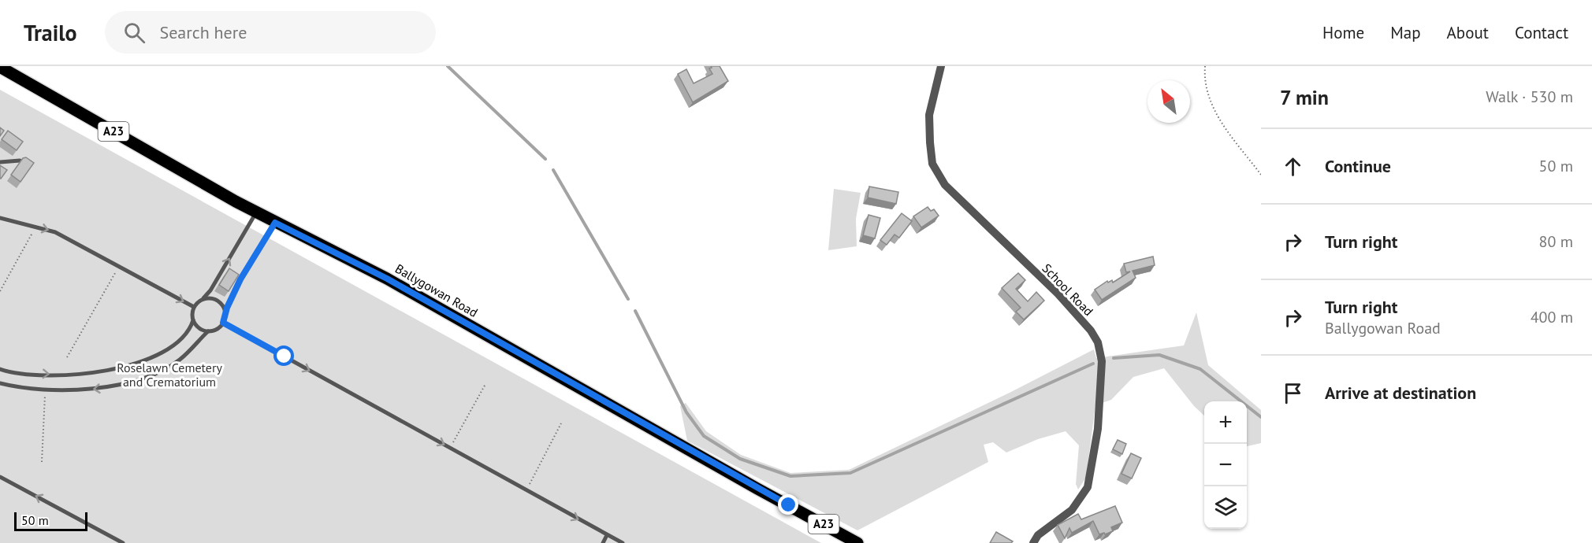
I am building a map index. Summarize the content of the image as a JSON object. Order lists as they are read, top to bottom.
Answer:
{
  "streets": {
    "main road": ["A23", "Ballygowan Road"],
    "street": ["School Road"]
  },
  "parks": ["Roselawn Cemetery and Crematorium"],
  "scale_bar": "50 m",
  "north": "top left",
  "page": {
    "header": "Trailo",
    "search": "Search here",
    "nav": [
      "Home",
      "Map",
      "About",
      "Contact"
    ],
    "heading": ["7 min", "Walk · 530 m"],
    "list": [
      ["Continue", "50 m"],
      ["Turn right", "80 m"],
      ["Turn right", "Ballygowan Road", "400 m"],
      "Arrive at destination"
    ],
    "map_buttons": ["+", "−"],
    "scale": "50 m"
  }
}
